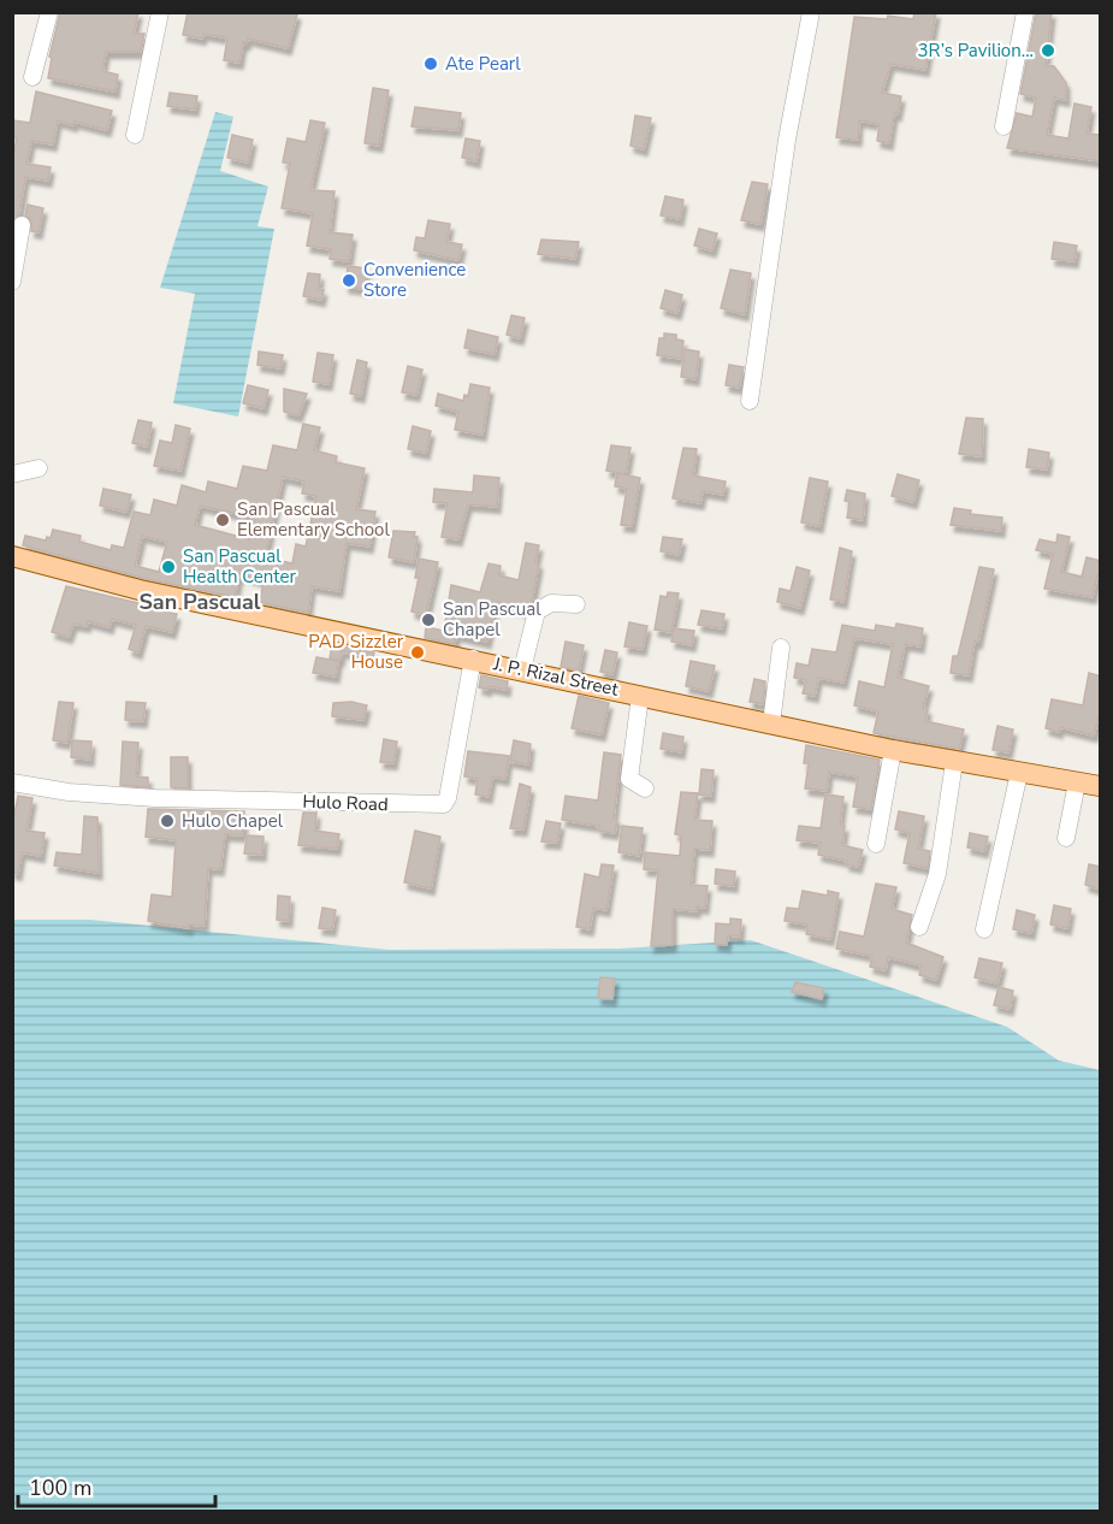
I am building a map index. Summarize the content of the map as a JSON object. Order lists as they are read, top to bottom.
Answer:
{
  "streets": {
    "main road": ["J. P. Rizal Street"],
    "street": ["Hulo Road"]
  },
  "crossings": [
    ["J. P. Rizal Street", "Hulo Road"]
  ],
  "districts": ["San Pascual"],
  "places": [
    "3R’s Pavilion...",
    "Ate Pearl",
    "Convenience Store",
    "San Pascual Elementary School",
    "San Pascual Health Center",
    "San Pascual Chapel",
    "PAD Sizzler House",
    "Hulo Chapel"
  ],
  "scale_bar": "100 m"
}
